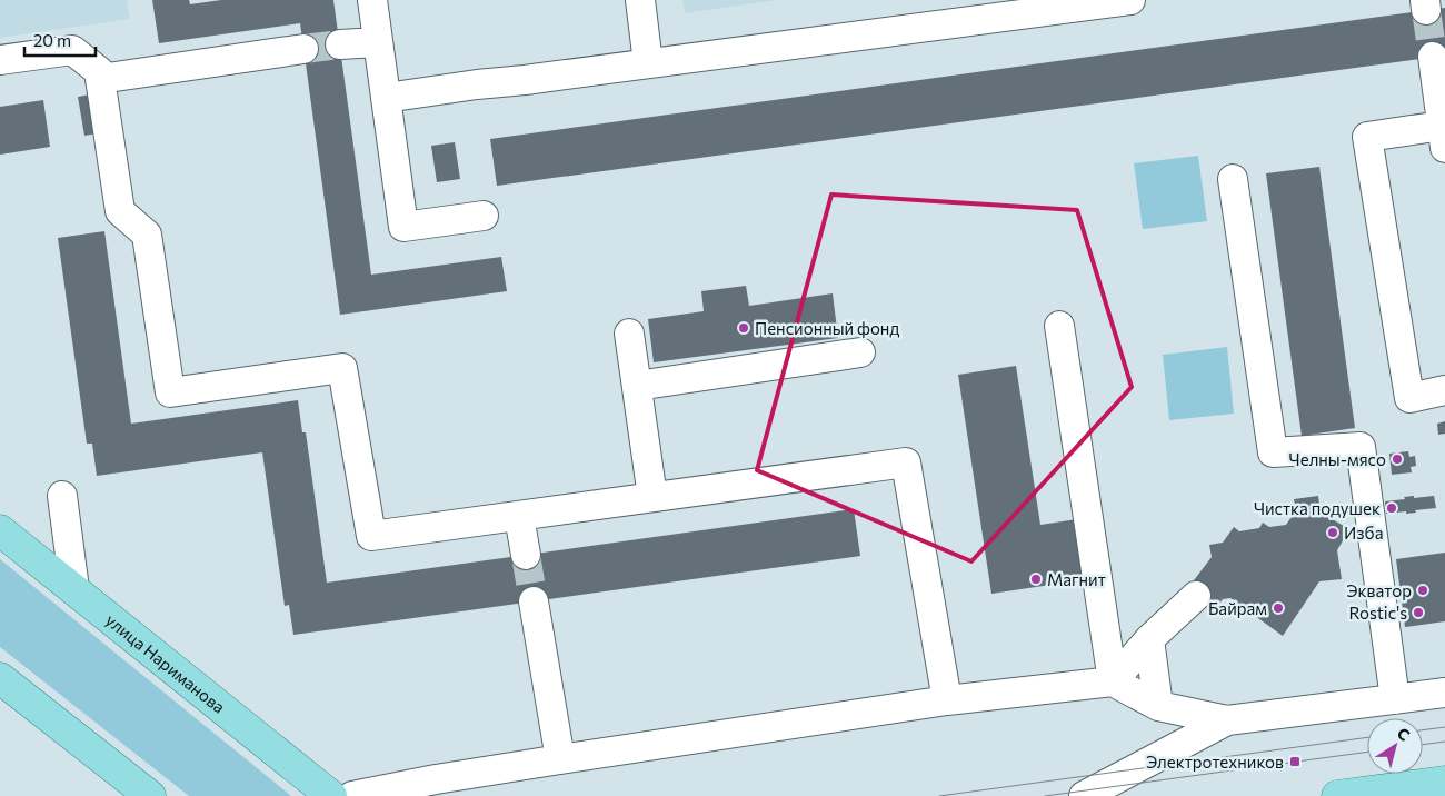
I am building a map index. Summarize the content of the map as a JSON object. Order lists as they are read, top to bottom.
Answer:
{
  "streets": {
    "main road": ["улица Нариманова"]
  },
  "places": {
    "other": [
      "Пенсионный фонд",
      "Челны-мясо",
      "Чистка подушек",
      "Изба",
      "Магнит",
      "Экватор",
      "Байрам",
      "Rostiс's"
    ],
    "transit": ["Электротехников"]
  },
  "scale_bar": "20 m",
  "north": "top right"
}
